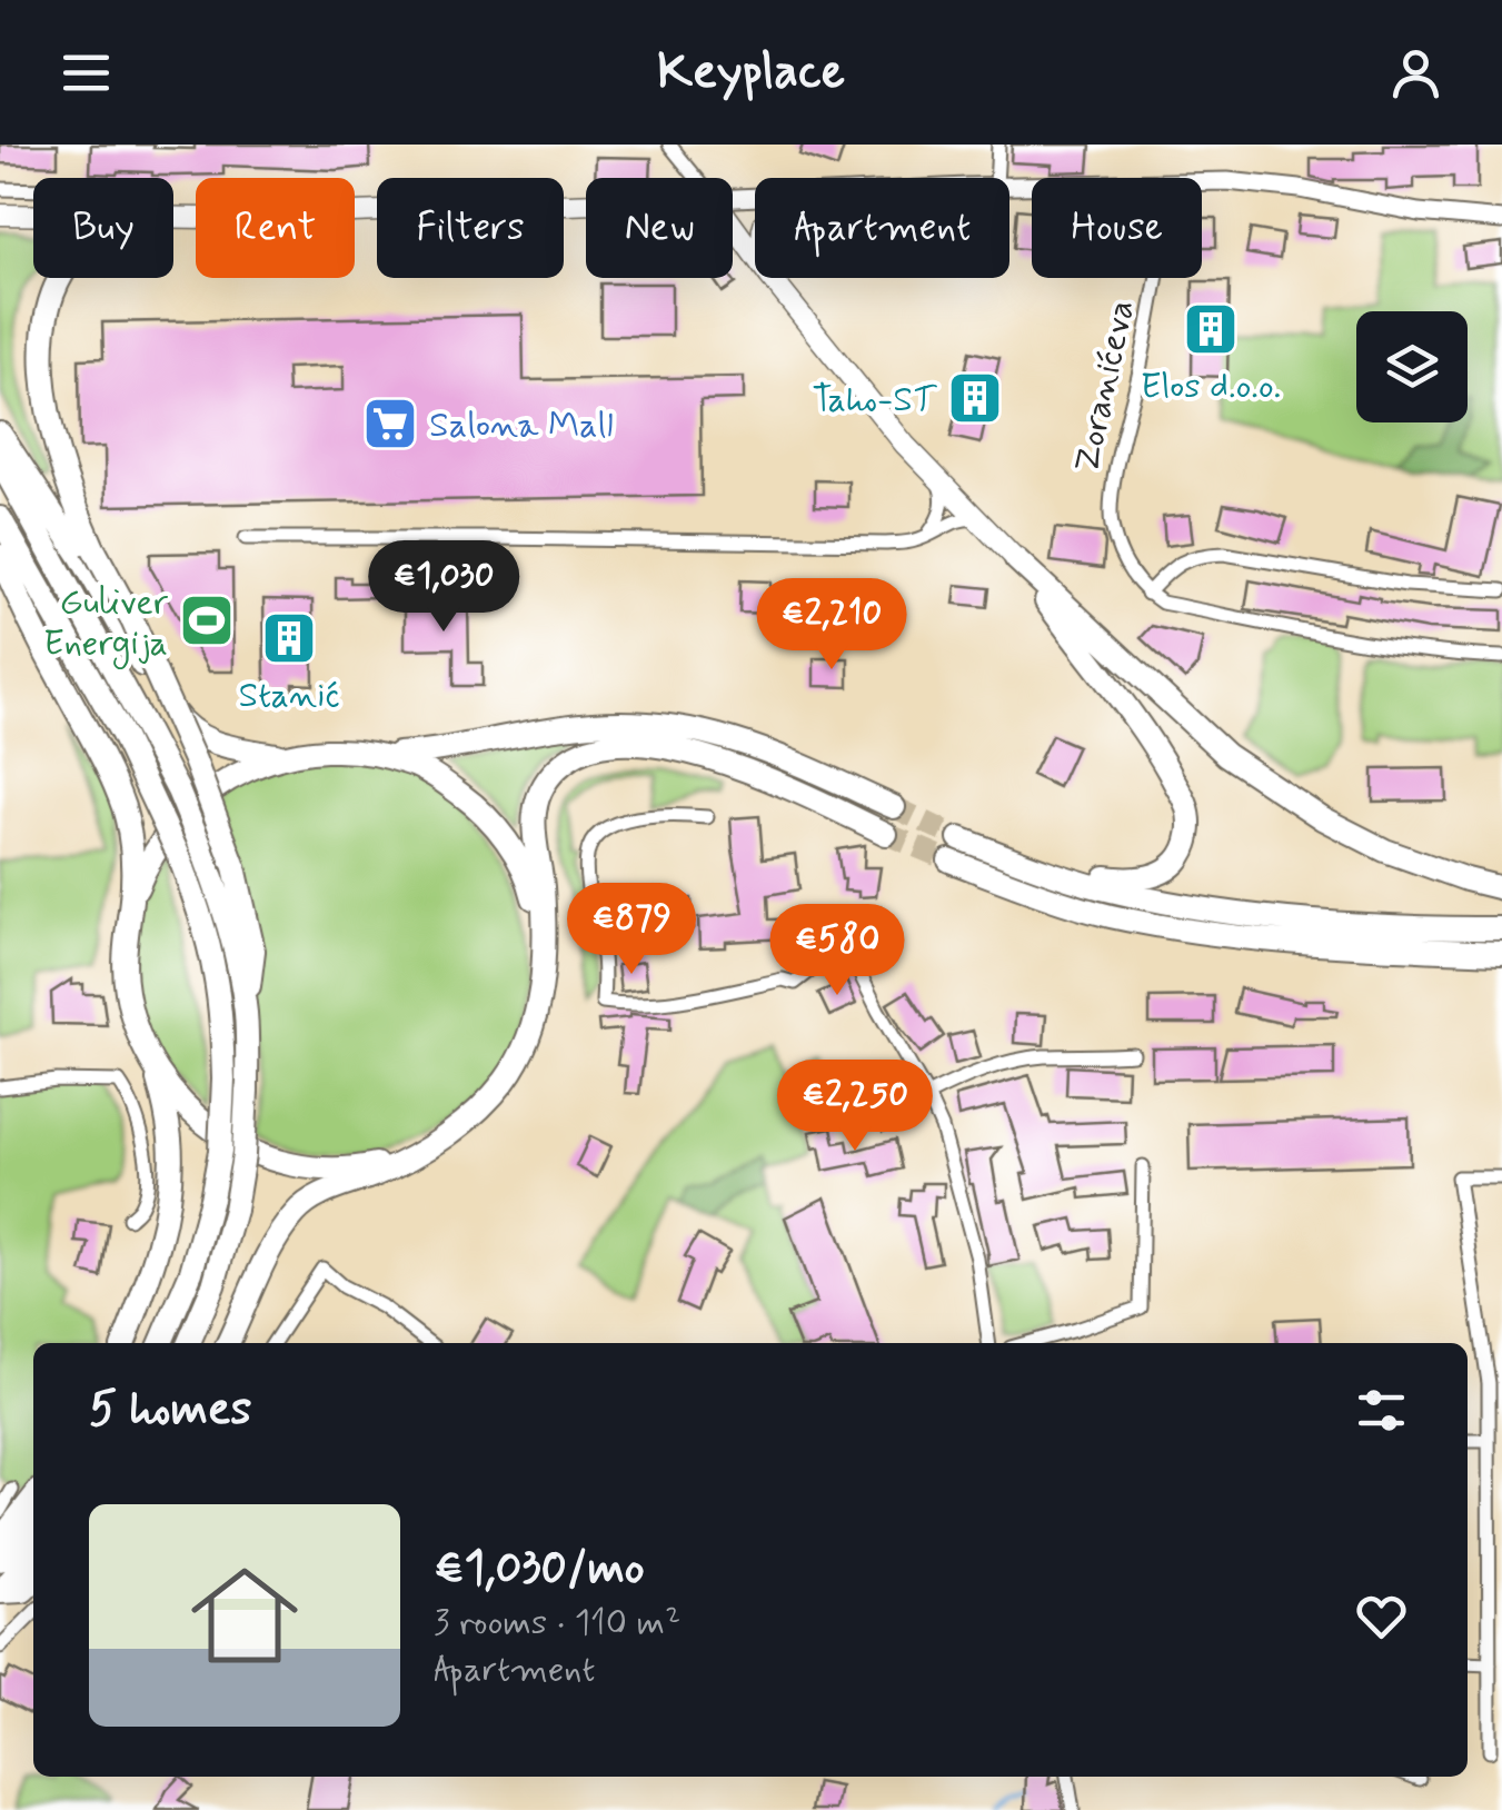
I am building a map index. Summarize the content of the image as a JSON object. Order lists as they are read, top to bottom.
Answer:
{
  "streets": {
    "street": ["Zoranićeva"]
  },
  "places": {
    "building": ["Elos d.o.o.", "Taho-ST", "Stanić"],
    "supermarket": ["Salona Mall"],
    "sports": ["Guliver Energija"]
  },
  "page": {
    "header": "Keyplace",
    "chip": [
      "Buy",
      "Rent",
      "Filters",
      "New",
      "Apartment",
      "House"
    ],
    "price": [
      "€1,030",
      "€2,210",
      "€879",
      "€580",
      "€2,250"
    ],
    "heading": "5 homes",
    "list": [
      {
        "name": "€1,030/mo",
        "note": "3 rooms · 110 m² · Apartment"
      }
    ]
  }
}
